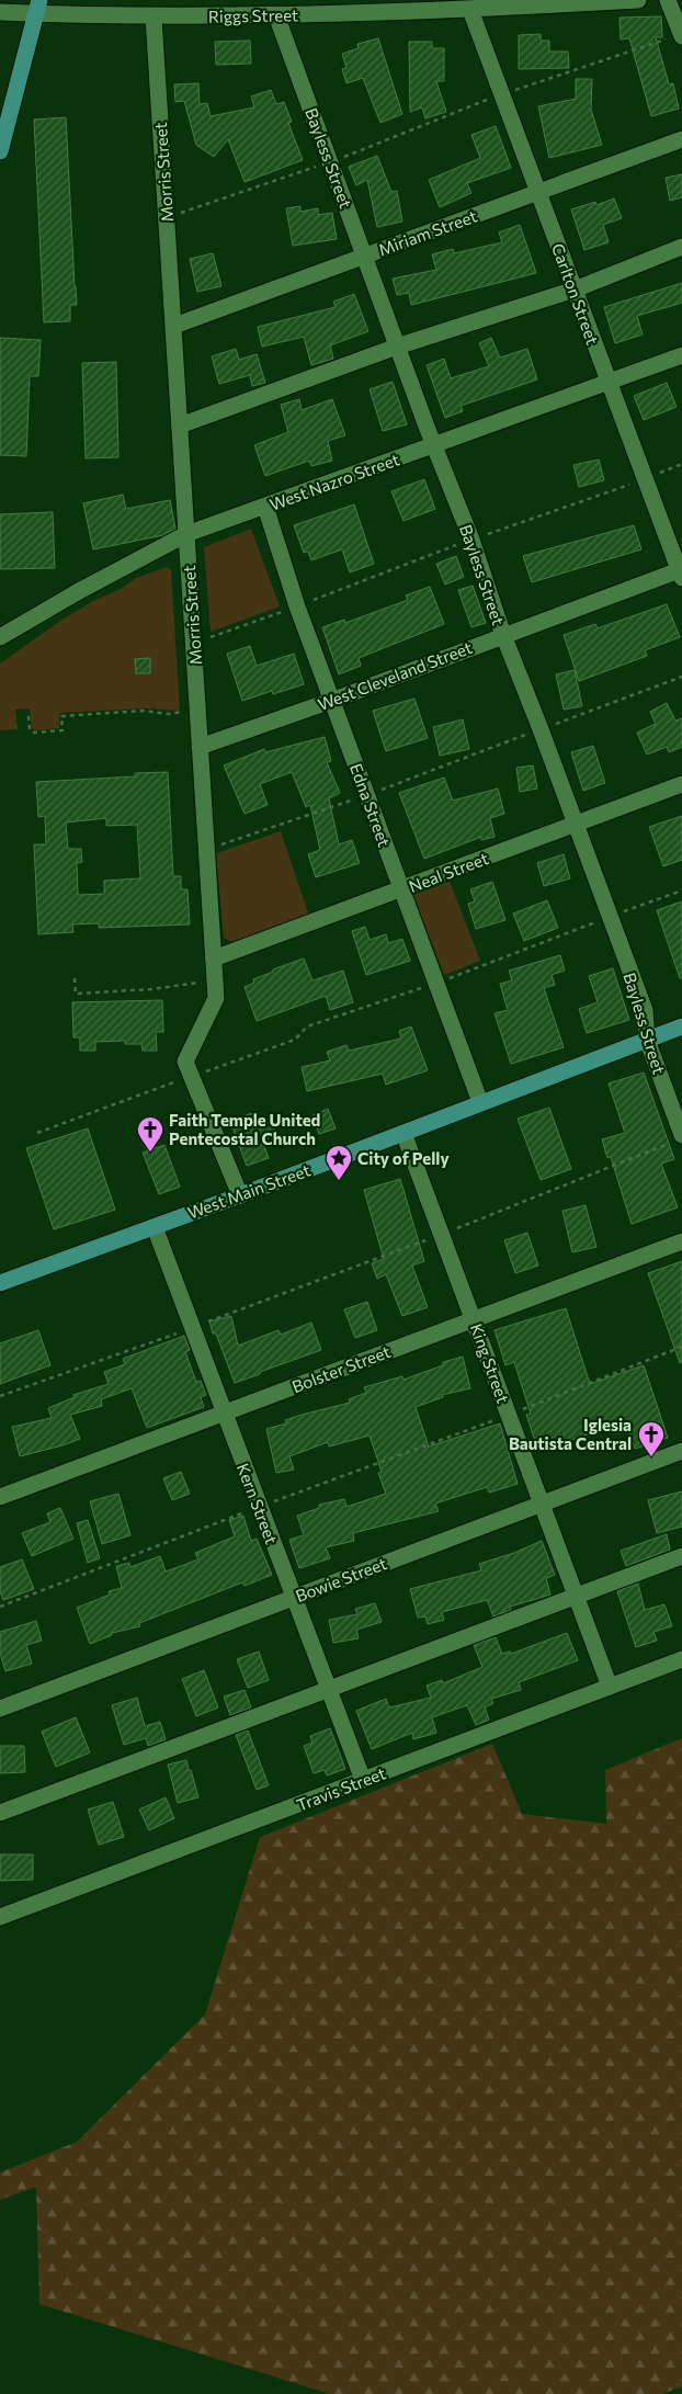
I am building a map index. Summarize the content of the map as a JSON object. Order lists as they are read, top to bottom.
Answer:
{
  "streets": {
    "main road": ["West Main Street"],
    "street": [
      "Riggs Street",
      "Bayless Street",
      "Morris Street",
      "Miriam Street",
      "Carlton Street",
      "West Nazro Street",
      "West Cleveland Street",
      "Edna Street",
      "Neal Street",
      "King Street",
      "Bolster Street",
      "Kern Street",
      "Bowie Street",
      "Travis Street"
    ]
  },
  "crossings": [
    ["Riggs Street", "Bayless Street"],
    ["Riggs Street", "Morris Street"],
    ["Riggs Street", "Carlton Street"],
    ["Bayless Street", "Miriam Street"],
    ["Bayless Street", "West Nazro Street"],
    ["Bayless Street", "West Cleveland Street"],
    ["Bayless Street", "Neal Street"],
    ["Bayless Street", "West Main Street"],
    ["Morris Street", "Miriam Street"],
    ["Morris Street", "West Nazro Street"],
    ["Morris Street", "West Cleveland Street"],
    ["Morris Street", "Neal Street"],
    ["Morris Street", "West Main Street"],
    ["Miriam Street", "Carlton Street"],
    ["Carlton Street", "West Nazro Street"],
    ["Carlton Street", "West Cleveland Street"],
    ["West Nazro Street", "Edna Street"],
    ["West Cleveland Street", "Edna Street"],
    ["Edna Street", "Neal Street"],
    ["Edna Street", "West Main Street"],
    ["West Main Street", "King Street"],
    ["West Main Street", "Kern Street"],
    ["King Street", "Bolster Street"],
    ["King Street", "Bowie Street"],
    ["King Street", "Travis Street"],
    ["Bolster Street", "Kern Street"],
    ["Kern Street", "Bowie Street"],
    ["Kern Street", "Travis Street"]
  ],
  "places": {
    "church": ["Faith Temple United Pentecostal Church", "Iglesia Bautista Central"],
    "place": ["City of Pelly"]
  }
}
